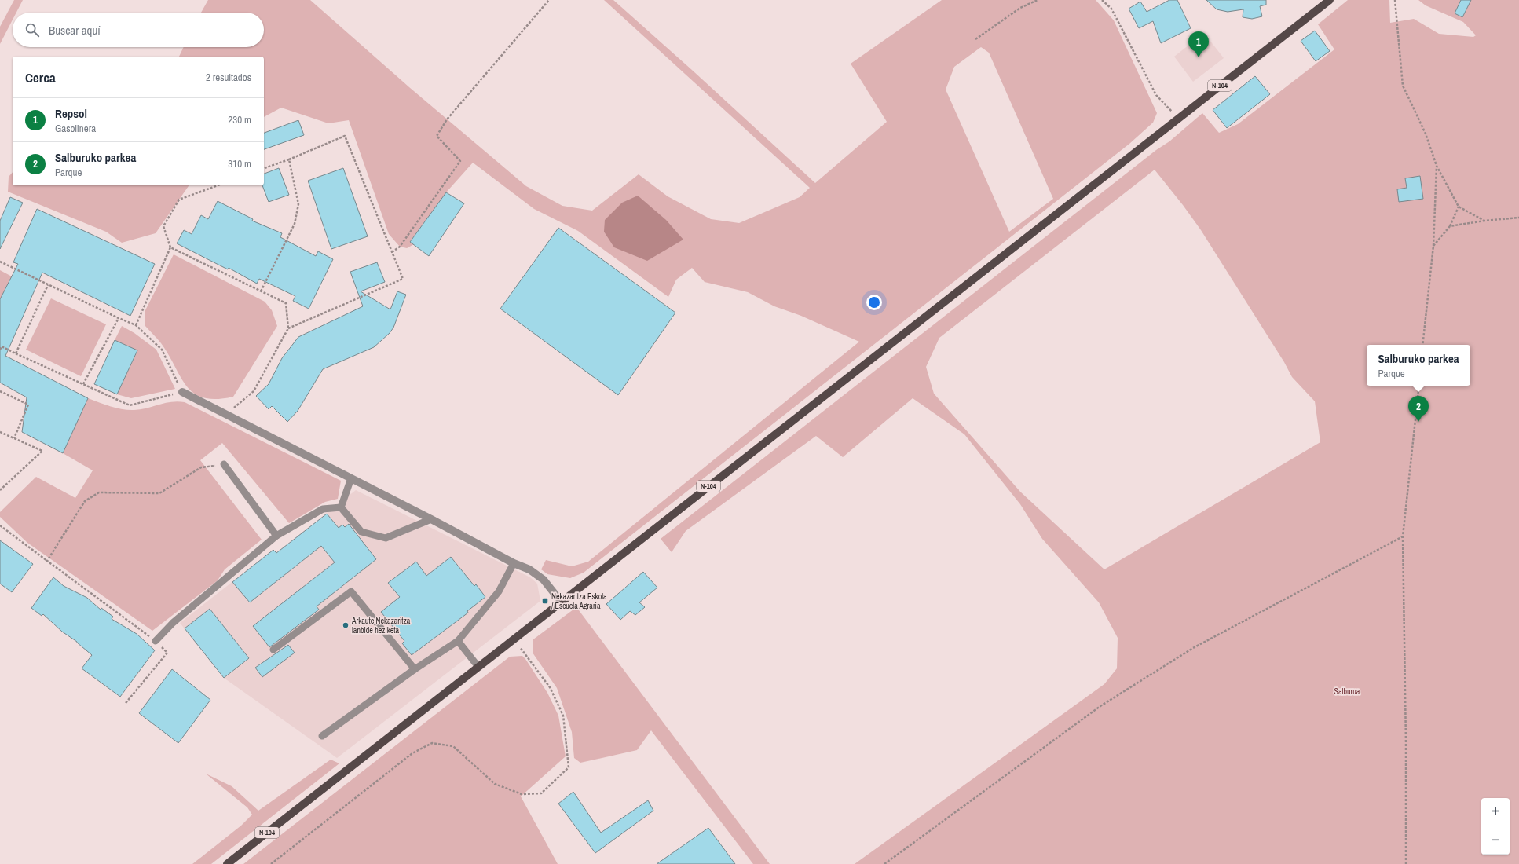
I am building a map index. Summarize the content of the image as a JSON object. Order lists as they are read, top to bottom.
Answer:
{
  "streets": {
    "main road": ["N-104"]
  },
  "parks": ["Salburua"],
  "places": {
    "transit": ["Nekazaritza Eskola / Escuela Agraria"],
    "other": ["Arkaute Nekazaritza lanbide heziketa"]
  },
  "page": {
    "search": "Buscar aquí",
    "pins": ["1", "2"],
    "heading": ["Cerca", "2 resultados"],
    "list": [
      {
        "mark": "1",
        "name": "Repsol",
        "note": "Gasolinera",
        "value": "230 m"
      },
      {
        "mark": "2",
        "name": "Salburuko parkea",
        "note": "Parque",
        "value": "310 m"
      }
    ],
    "popup": ["Salburuko parkea", "Parque"],
    "map_buttons": ["+", "−"]
  }
}
